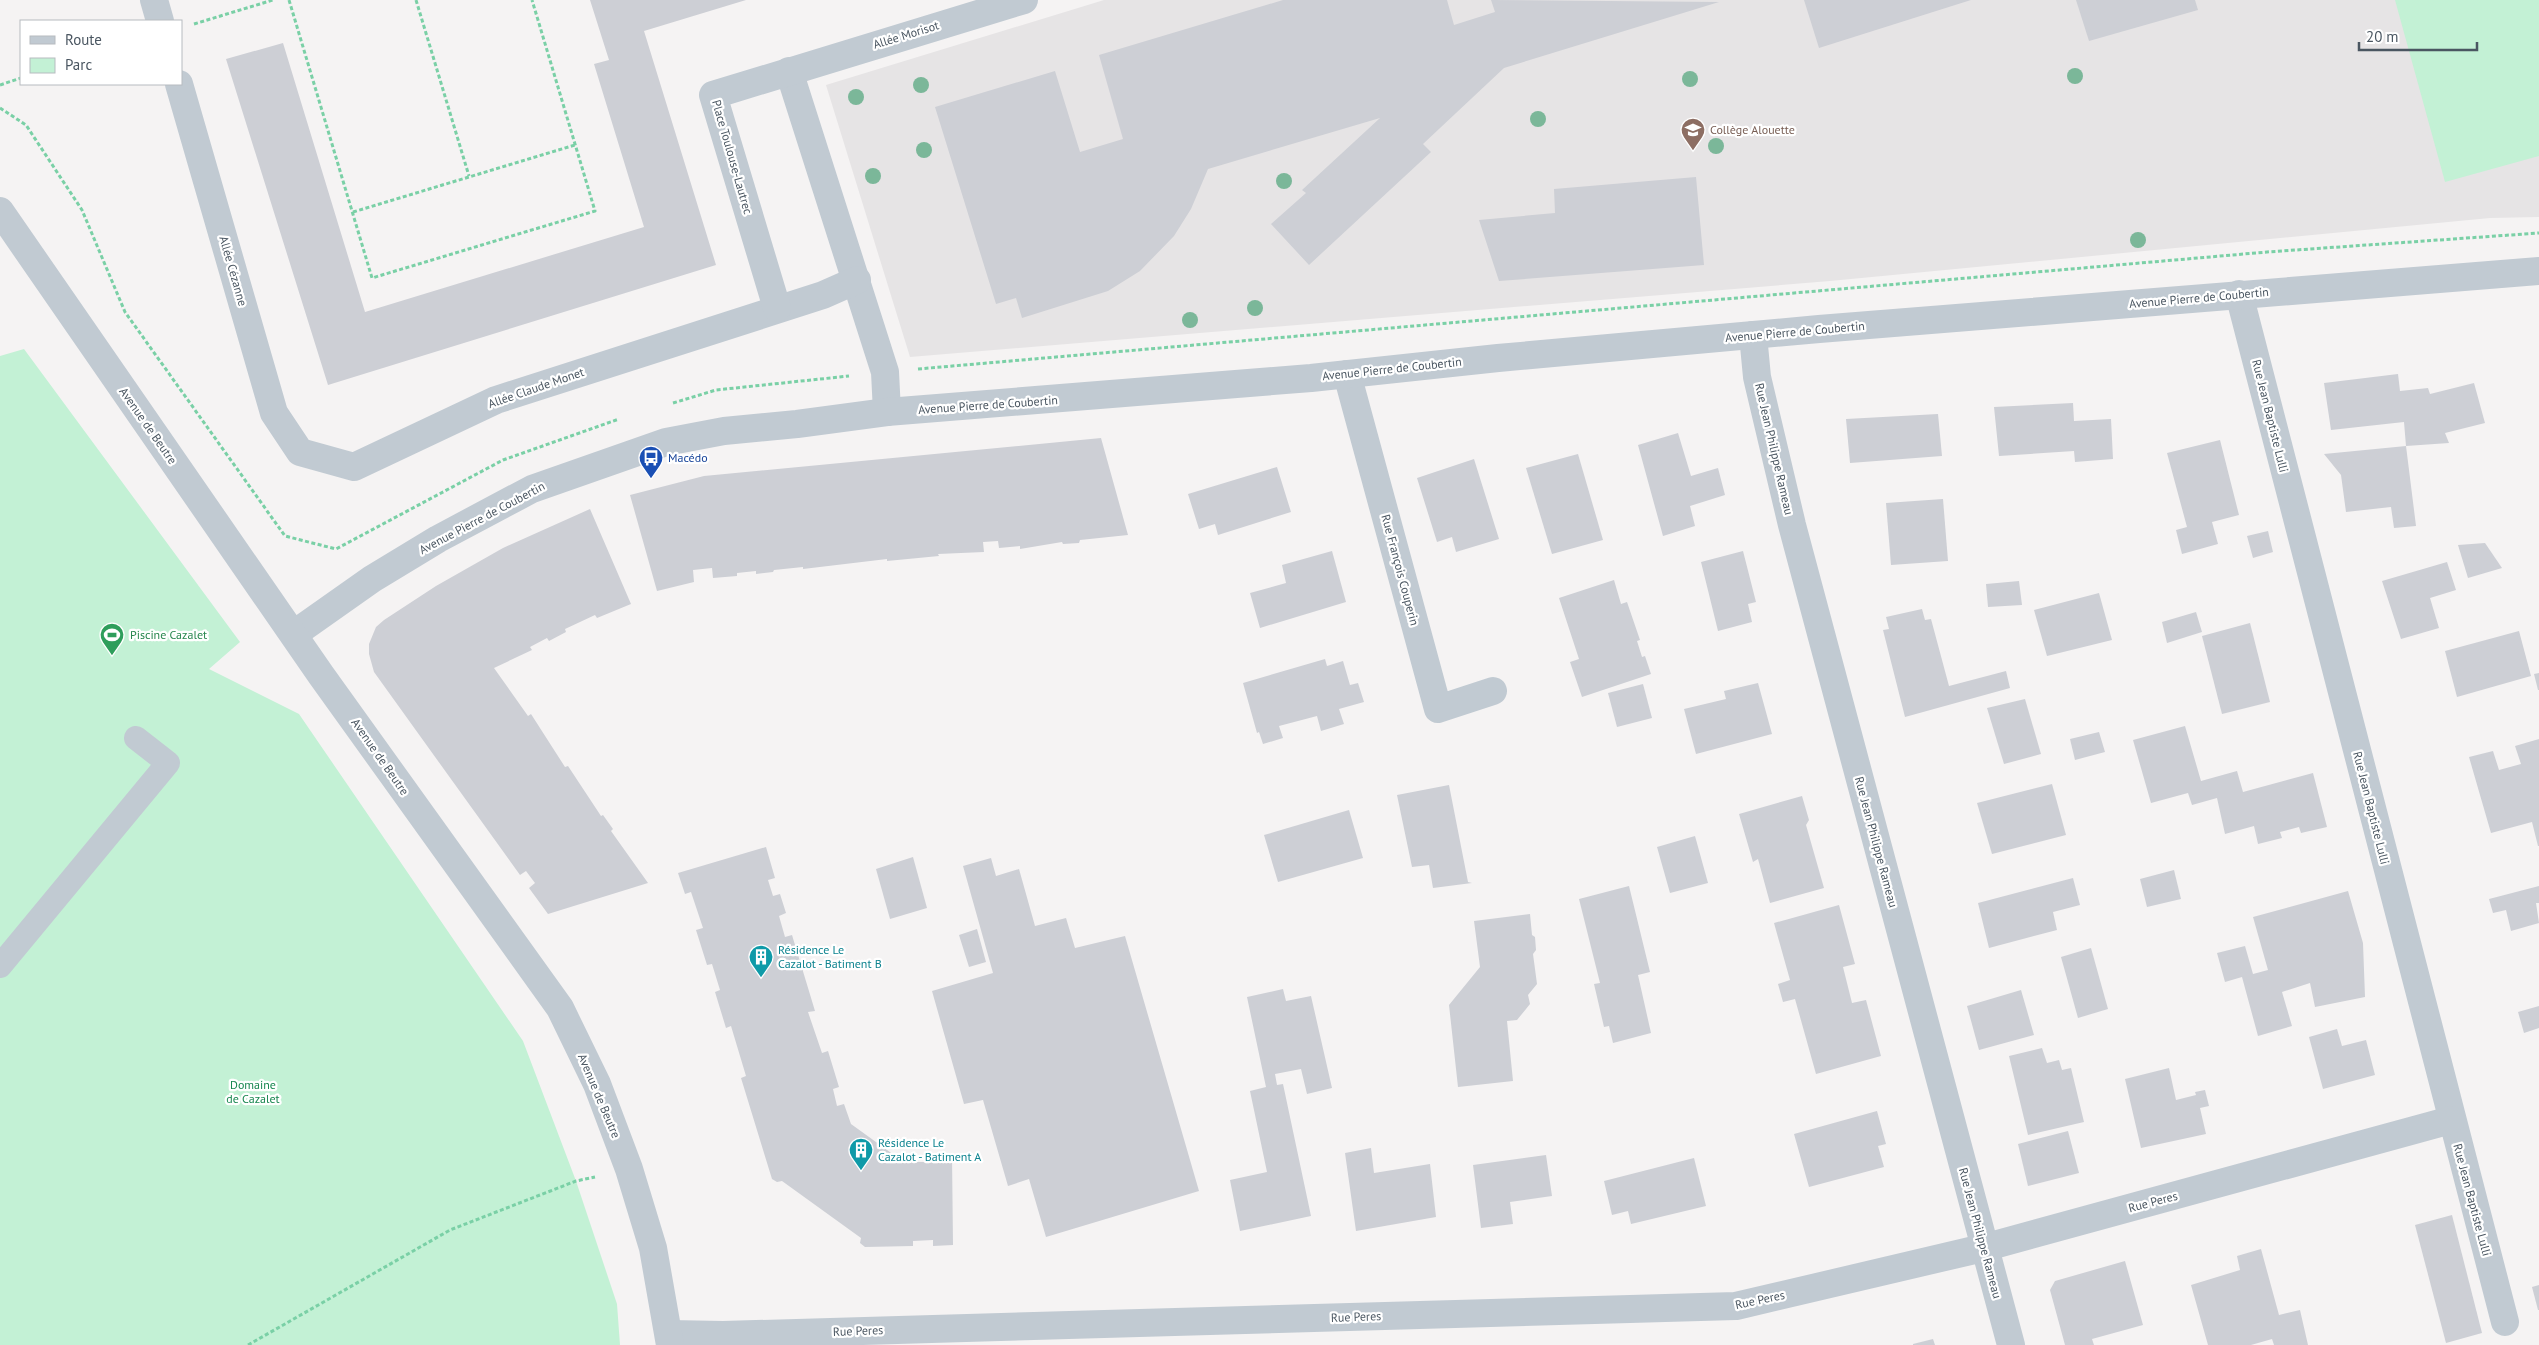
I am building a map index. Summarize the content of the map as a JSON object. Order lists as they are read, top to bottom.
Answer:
{
  "streets": {
    "street": [
      "Allée Morisot",
      "Place Toulouse-Lautrec",
      "Allée Cézanne",
      "Avenue Pierre de Coubertin",
      "Allée Claude Monet",
      "Rue Jean Baptiste Lulli",
      "Avenue de Beutre",
      "Rue Jean Philippe Rameau",
      "Rue François Couperin",
      "Rue Peres"
    ]
  },
  "crossings": [
    ["Allée Morisot", "Place Toulouse-Lautrec"],
    ["Place Toulouse-Lautrec", "Allée Claude Monet"],
    ["Allée Cézanne", "Allée Claude Monet"],
    ["Avenue Pierre de Coubertin", "Rue Jean Baptiste Lulli"],
    ["Avenue Pierre de Coubertin", "Avenue de Beutre"],
    ["Avenue Pierre de Coubertin", "Rue Jean Philippe Rameau"],
    ["Avenue Pierre de Coubertin", "Rue François Couperin"],
    ["Rue Jean Baptiste Lulli", "Rue Peres"],
    ["Avenue de Beutre", "Rue Peres"],
    ["Rue Jean Philippe Rameau", "Rue Peres"]
  ],
  "parks": ["Domaine de Cazalet"],
  "places": {
    "school or university": ["Collège Alouette"],
    "bus stop": ["Macédo"],
    "sports": ["Piscine Cazalet"],
    "building": ["Résidence Le Cazalot - Batiment B", "Résidence Le Cazalot - Batiment A"]
  },
  "legend": ["Route", "Parc"],
  "scale_bar": "20 m"
}
